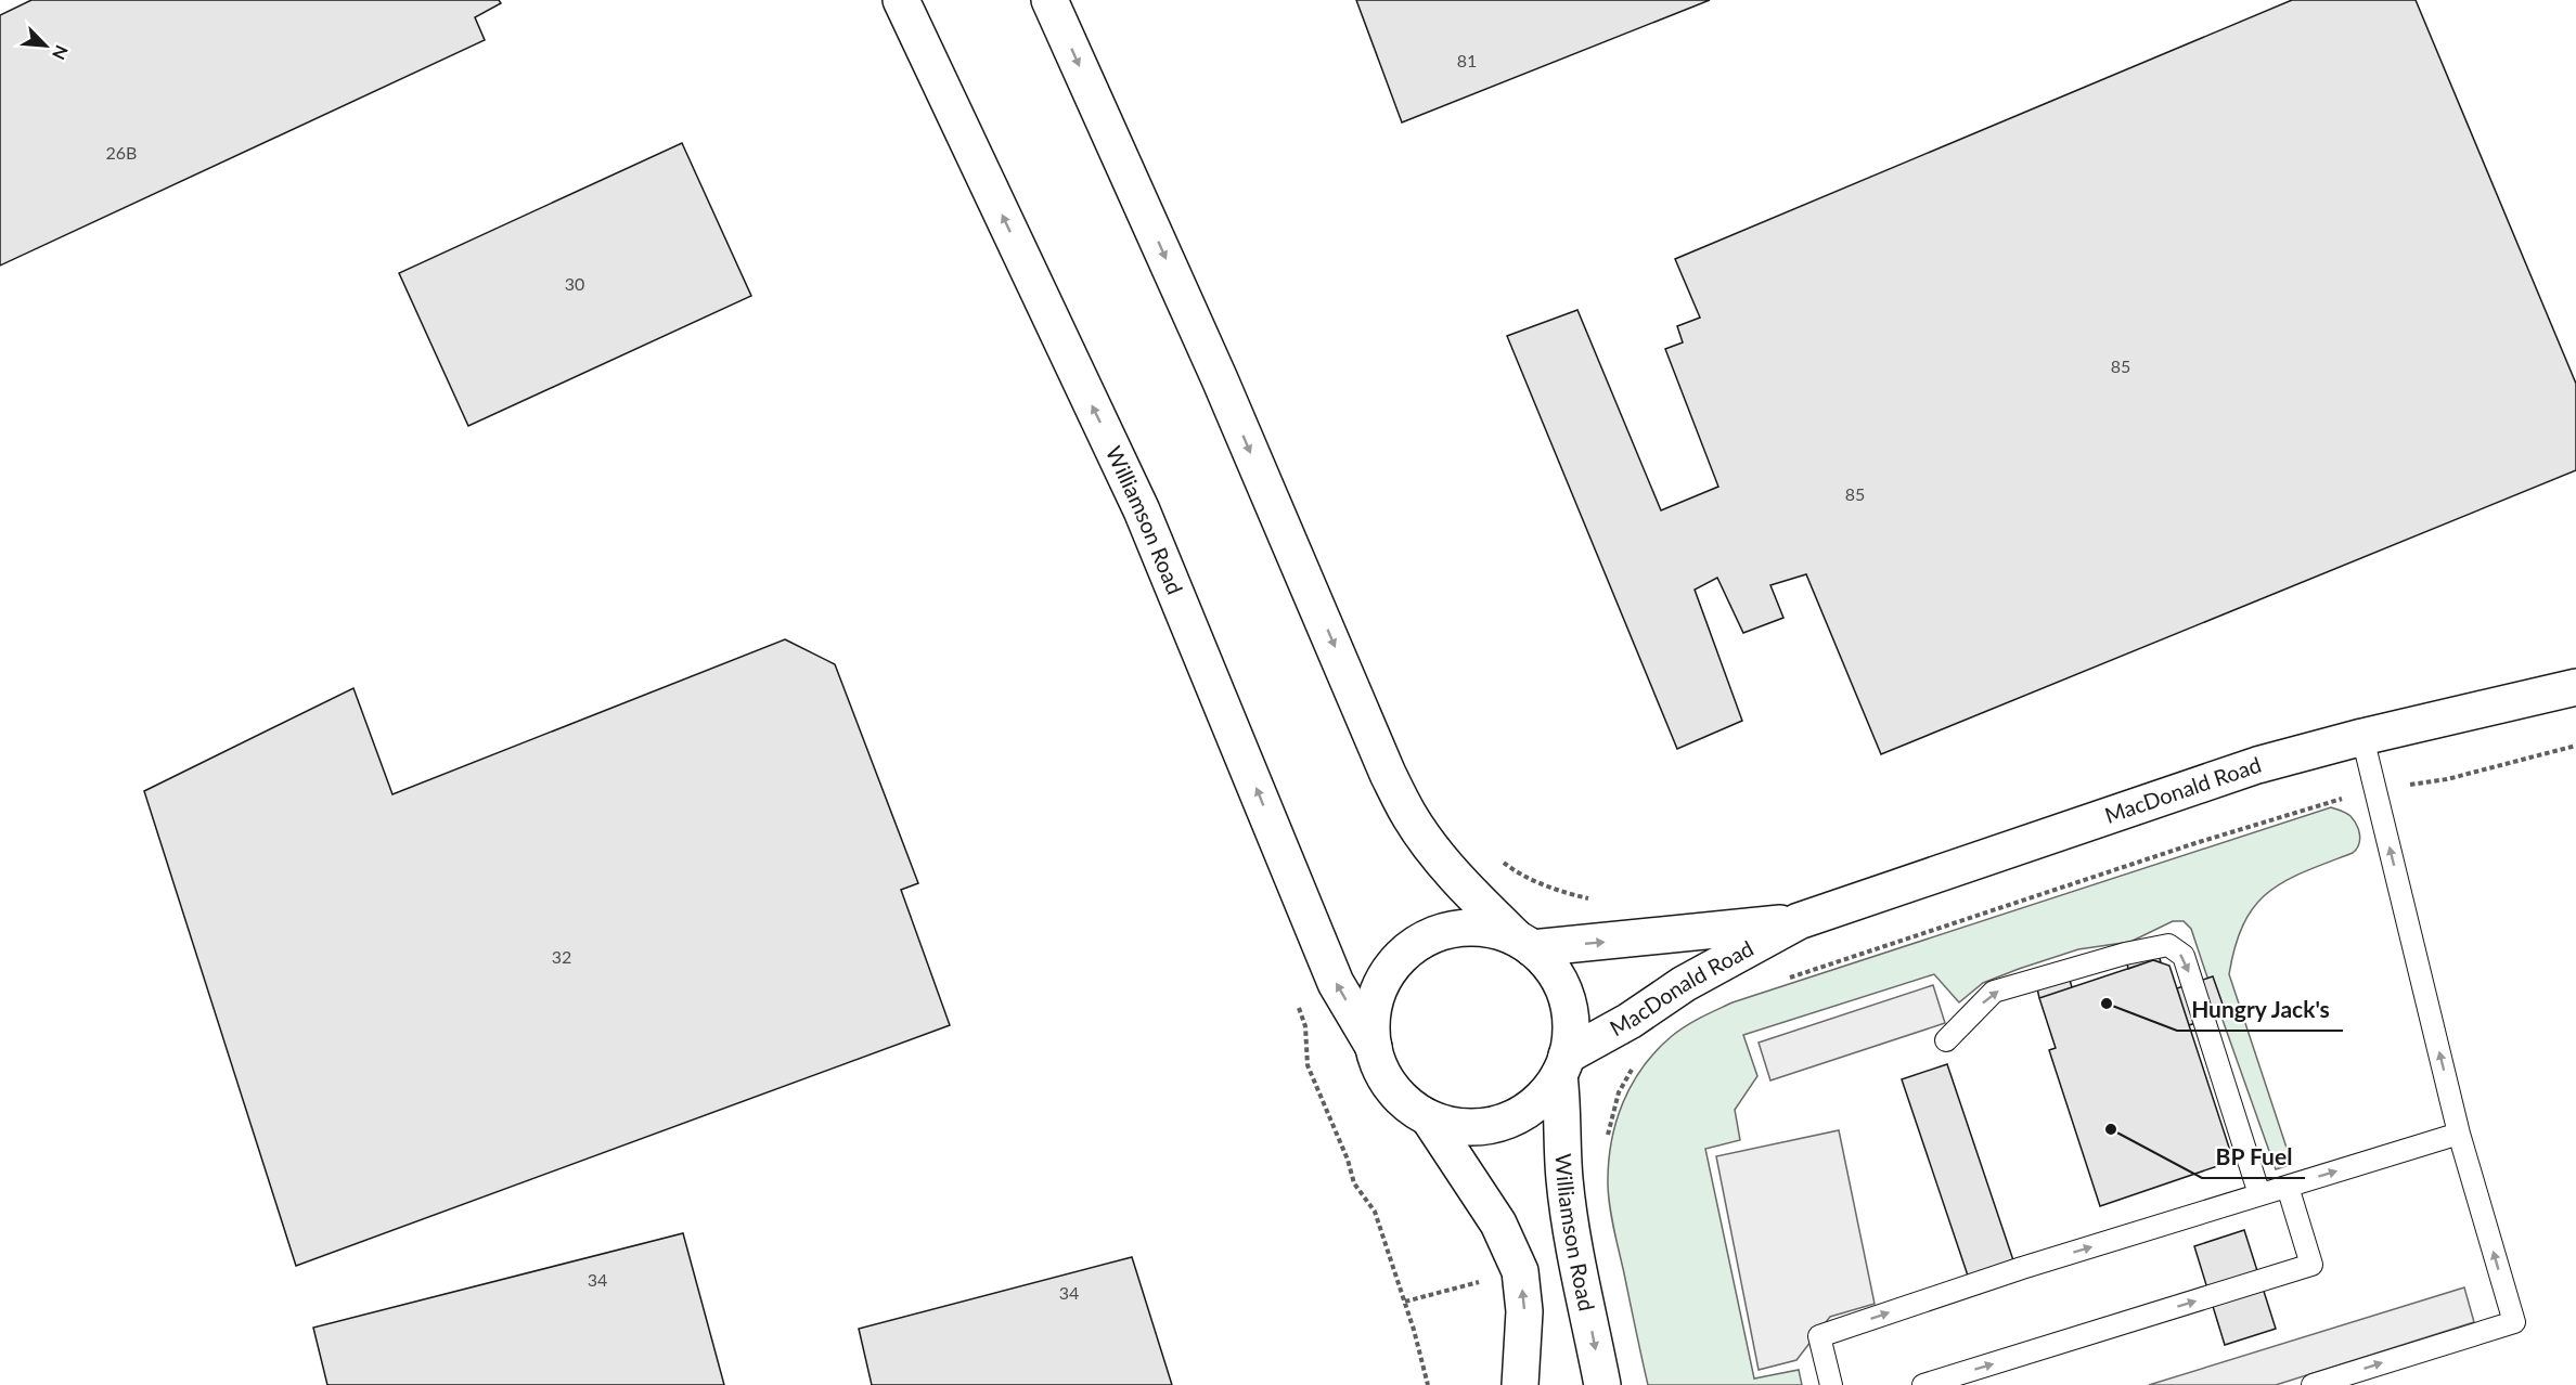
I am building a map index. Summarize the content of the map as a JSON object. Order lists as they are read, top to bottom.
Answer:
{
  "streets": {
    "main road": ["Williamson Road", "MacDonald Road"]
  },
  "crossings": [
    ["Williamson Road", "MacDonald Road"]
  ],
  "places": ["Hungry Jack's", "BP Fuel"],
  "house_numbers": [
    "81",
    "26B",
    "30",
    "85",
    "85",
    "32",
    "34",
    "34"
  ],
  "north": "bottom right"
}
